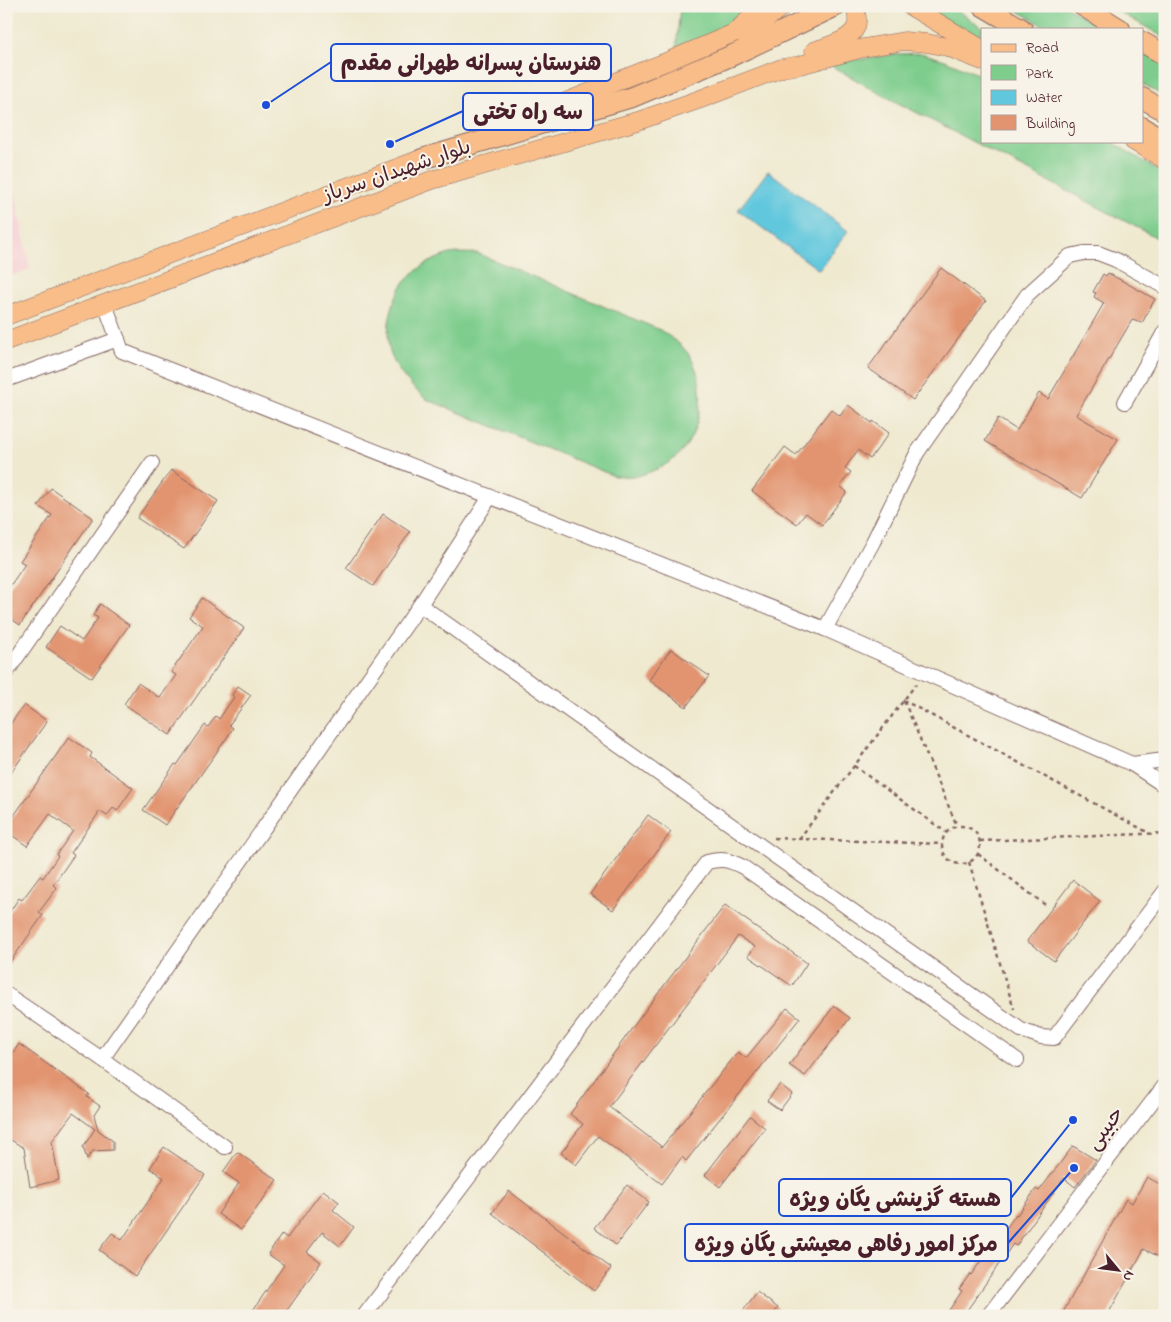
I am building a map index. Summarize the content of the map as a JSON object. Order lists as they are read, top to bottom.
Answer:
{
  "streets": {
    "main road": ["بلوار شهیدان سرباز"],
    "street": ["حبیبی"]
  },
  "places": [
    "هنرستان پسرانه طهرانی مقدم",
    "سه راه تختی",
    "هسته گزینشی یگان ویژه",
    "مرکز امور رفاهی معیشتی یگان ویژه"
  ],
  "legend": [
    "Road",
    "Park",
    "Water",
    "Building"
  ],
  "north": "bottom right"
}
